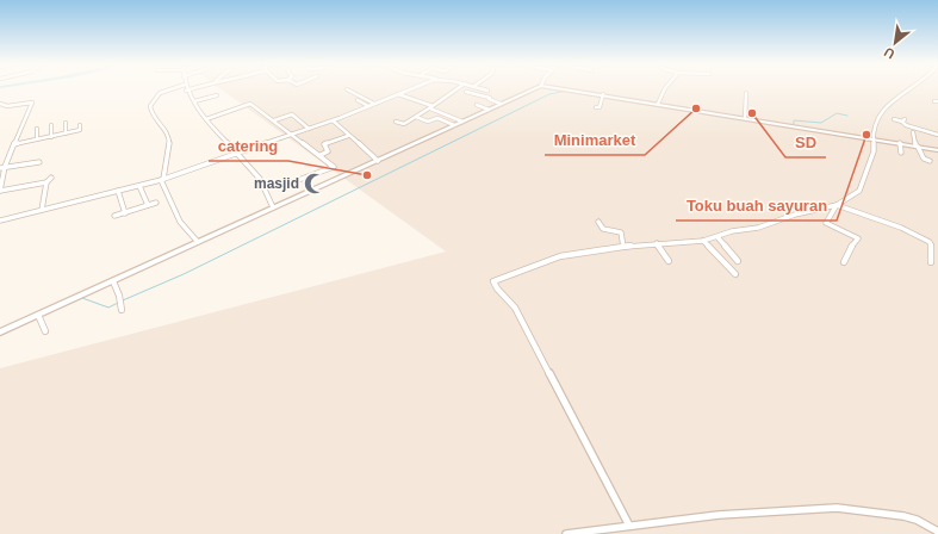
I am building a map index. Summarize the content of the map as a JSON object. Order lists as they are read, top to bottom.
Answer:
{
  "places": {
    "other": [
      "Minimarket",
      "SD",
      "Toku buah sayuran",
      "catering"
    ],
    "mosque": ["masjid"]
  },
  "north": "bottom left"
}
